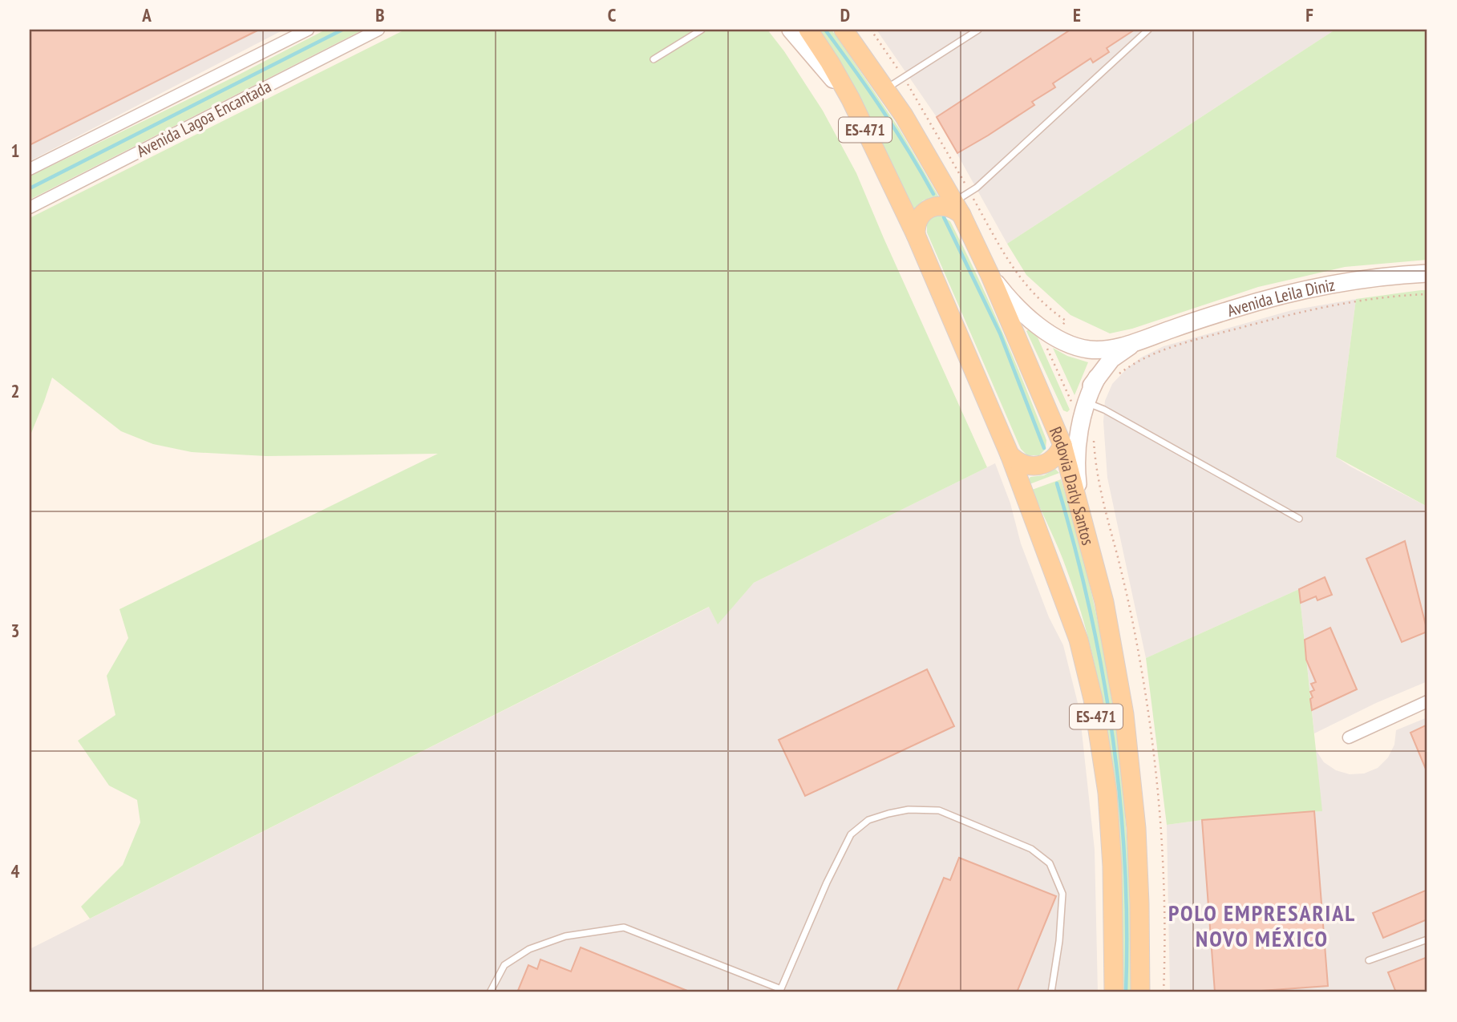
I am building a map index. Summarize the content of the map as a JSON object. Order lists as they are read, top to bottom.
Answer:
{
  "streets": {
    "main road": ["ES-471", "Avenida Leila Diniz", "Rodovia Darly Santos"],
    "street": ["Avenida Lagoa Encantada"]
  },
  "crossings": [
    ["Avenida Leila Diniz", "Rodovia Darly Santos"]
  ],
  "districts": ["POLO EMPRESARIAL NOVO MÉXICO"],
  "grid": {
    "columns": [
      "A",
      "B",
      "C",
      "D",
      "E",
      "F"
    ],
    "rows": [
      "1",
      "2",
      "3",
      "4"
    ]
  }
}
